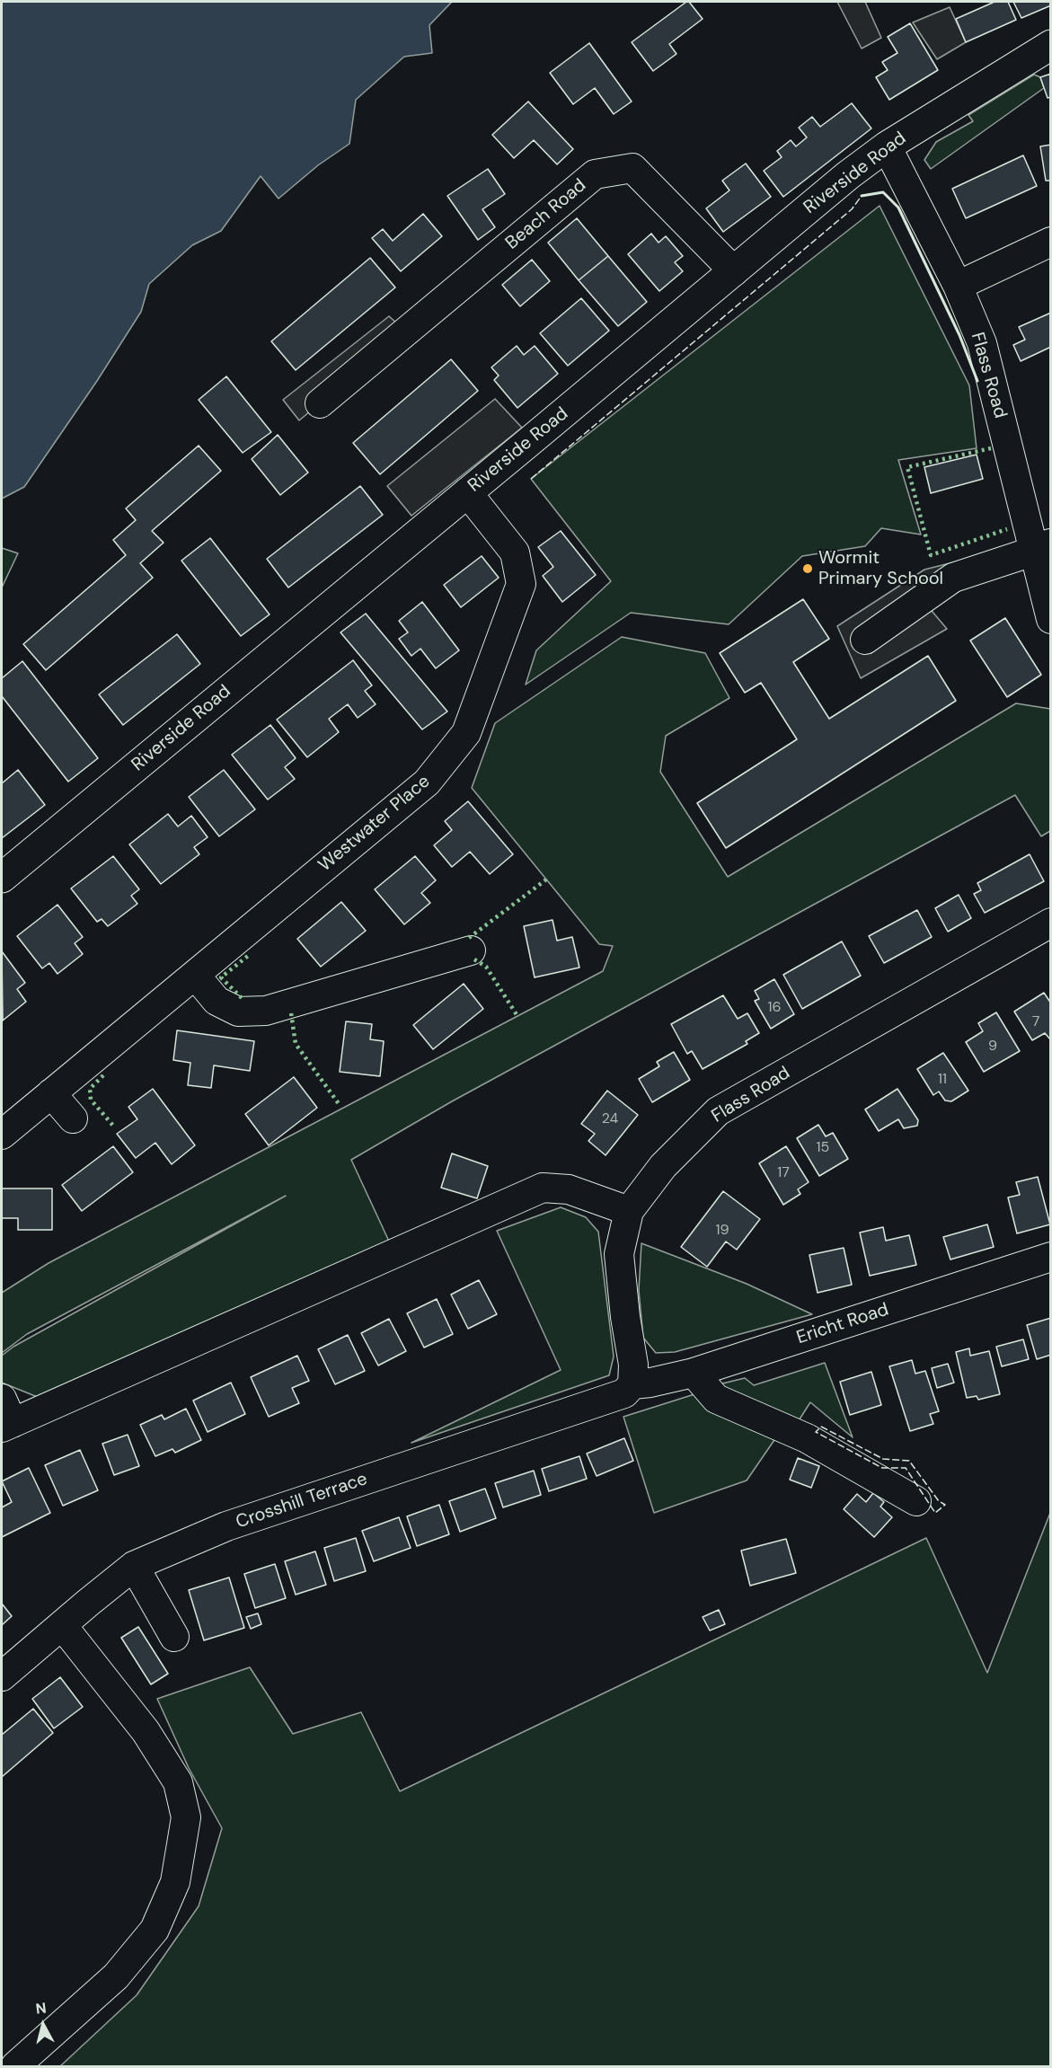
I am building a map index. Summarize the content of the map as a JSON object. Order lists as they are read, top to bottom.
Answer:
{
  "streets": {
    "main road": ["Riverside Road"],
    "street": [
      "Beach Road",
      "Flass Road",
      "Westwater Place",
      "Ericht Road",
      "Crosshill Terrace"
    ]
  },
  "crossings": [
    ["Riverside Road", "Beach Road"],
    ["Riverside Road", "Flass Road"],
    ["Riverside Road", "Westwater Place"],
    ["Flass Road", "Ericht Road"],
    ["Flass Road", "Crosshill Terrace"],
    ["Ericht Road", "Crosshill Terrace"]
  ],
  "places": ["Wormit Primary School"],
  "house_numbers": [
    "16",
    "7",
    "9",
    "11",
    "24",
    "15",
    "17",
    "19"
  ],
  "north": "top"
}
